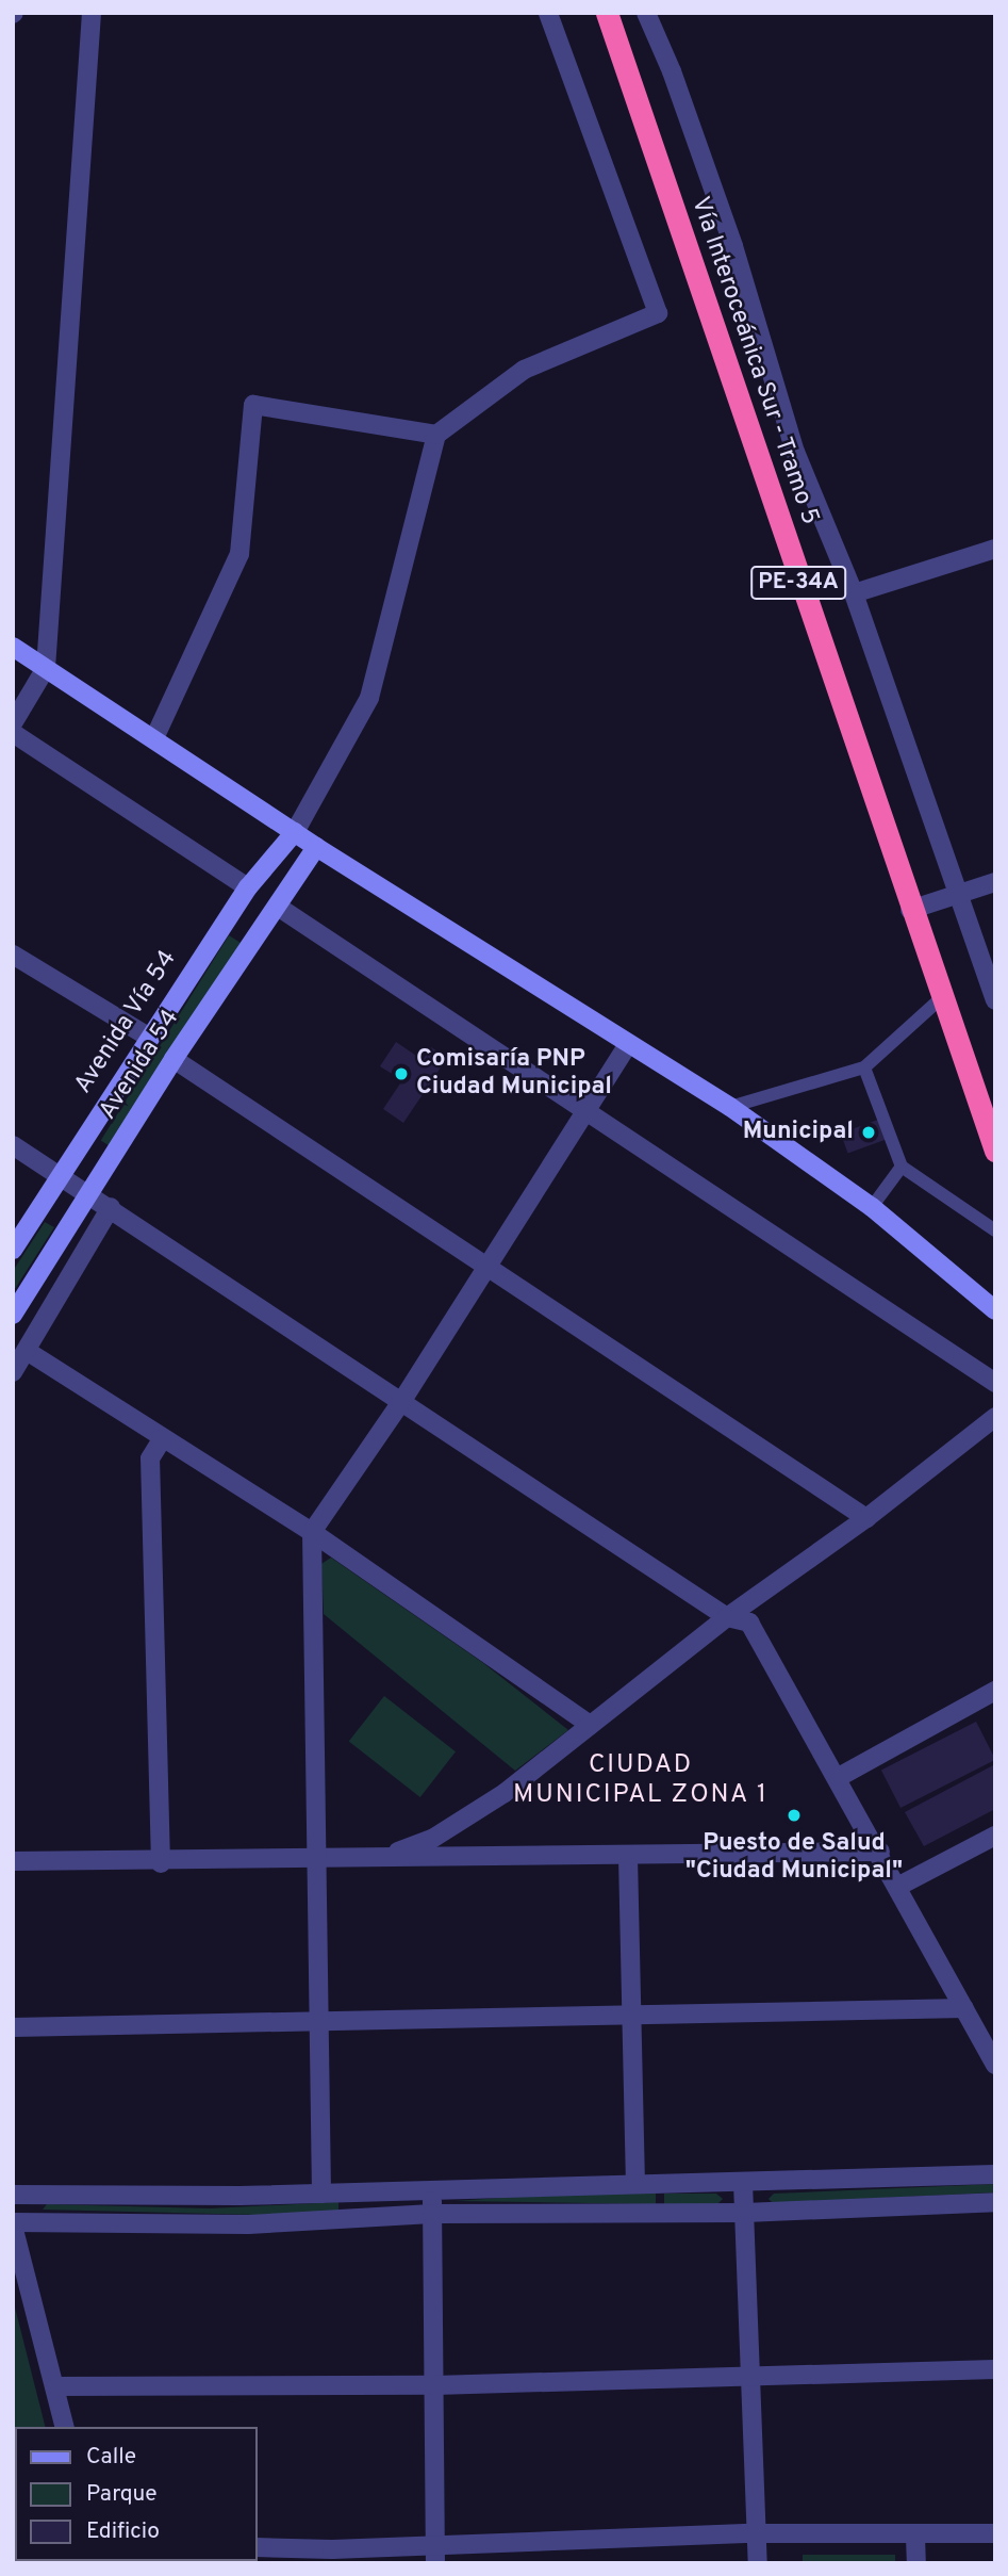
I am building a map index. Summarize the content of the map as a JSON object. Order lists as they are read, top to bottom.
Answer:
{
  "streets": {
    "highway": ["Vía Interoceánica Sur - Tramo 5", "PE-34A"],
    "main road": ["Avenida Vía 54", "Avenida 54"]
  },
  "districts": ["CIUDAD MUNICIPAL ZONA 1"],
  "places": ["Comisaría PNP Ciudad Municipal", "Municipal", "Puesto de Salud \"Ciudad Municipal\""],
  "legend": ["Calle", "Parque", "Edificio"]
}
